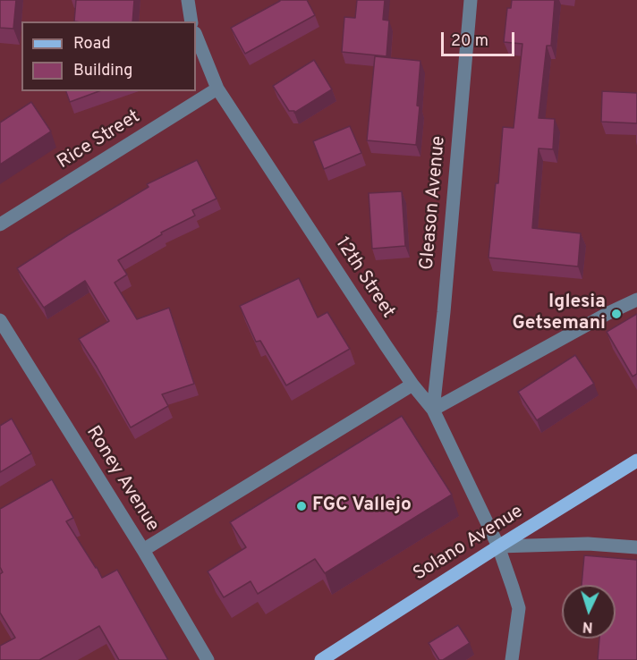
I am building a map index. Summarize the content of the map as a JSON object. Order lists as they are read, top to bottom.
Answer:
{
  "streets": {
    "main road": ["Solano Avenue"],
    "street": [
      "Rice Street",
      "Gleason Avenue",
      "12th Street",
      "Roney Avenue"
    ]
  },
  "crossings": [
    ["Rice Street", "12th Street"],
    ["Gleason Avenue", "12th Street"],
    ["12th Street", "Solano Avenue"]
  ],
  "places": ["Iglesia Getsemani", "FGC Vallejo"],
  "legend": ["Road", "Building"],
  "scale_bar": "20 m",
  "north": "bottom"
}
